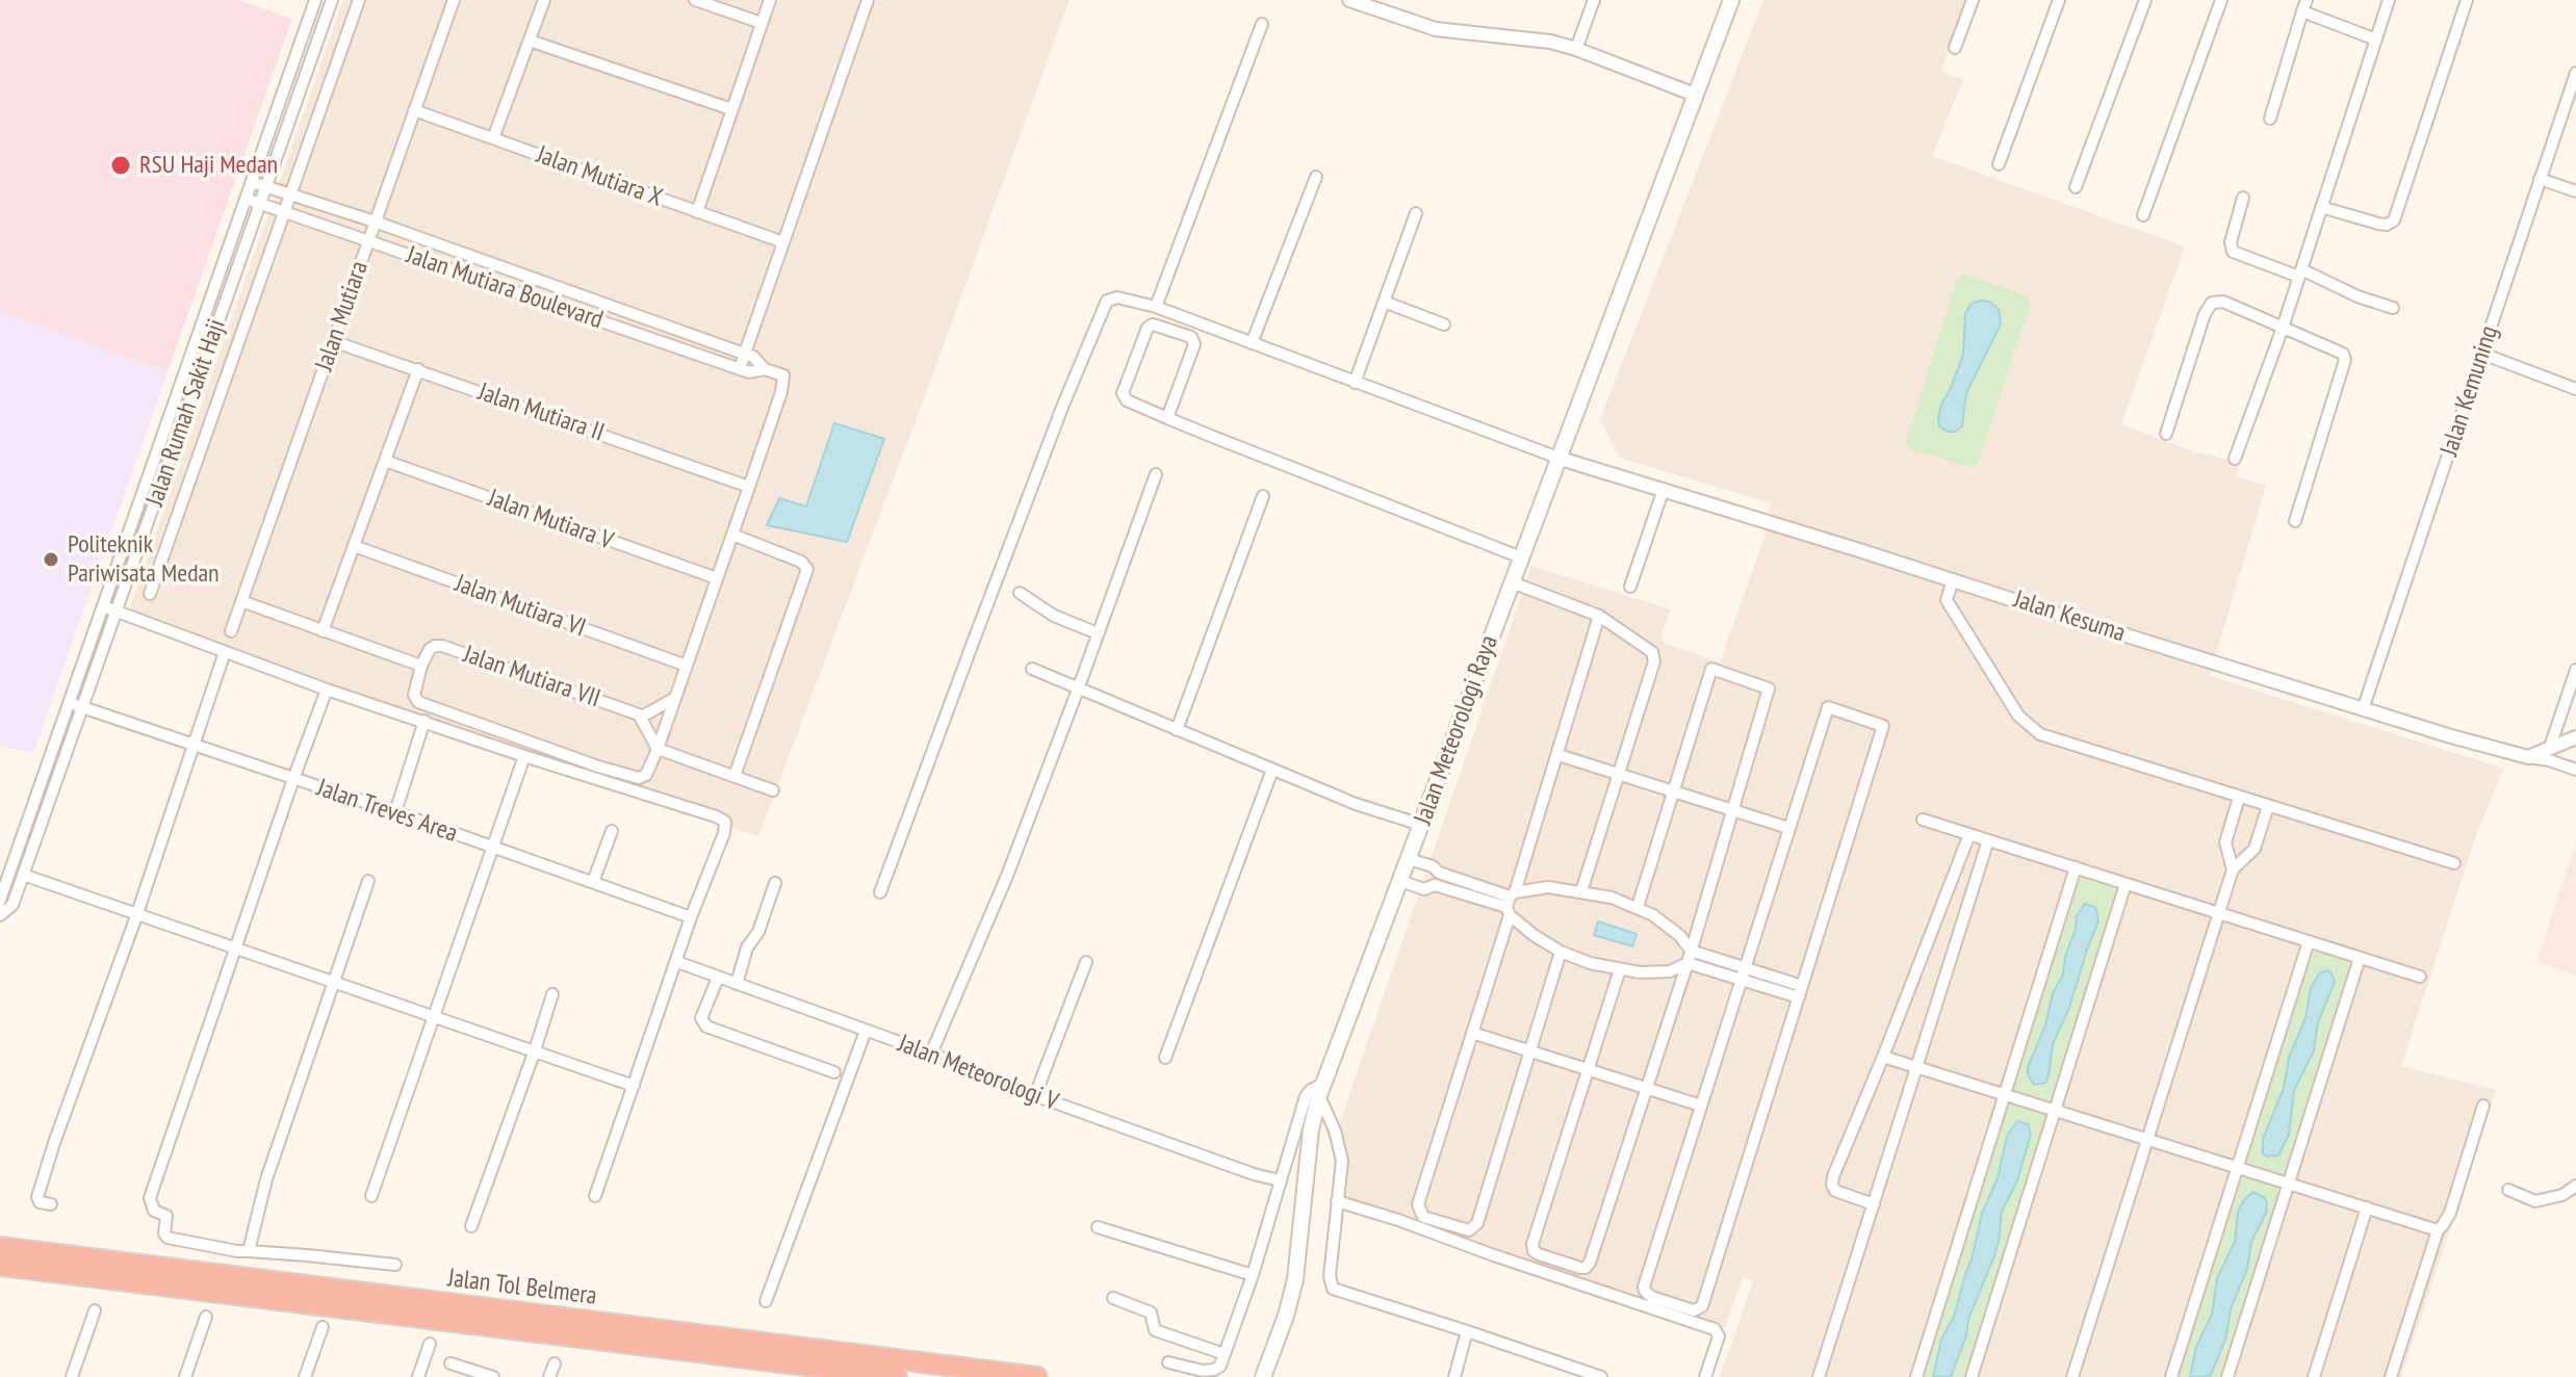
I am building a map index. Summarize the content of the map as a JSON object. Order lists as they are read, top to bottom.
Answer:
{
  "streets": {
    "highway": ["Jalan Tol Belmera"],
    "main road": ["Jalan Meteorologi Raya"],
    "street": [
      "Jalan Mutiara X",
      "Jalan Mutiara Boulevard",
      "Jalan Mutiara",
      "Jalan Kemuning",
      "Jalan Rumah Sakit Haji",
      "Jalan Mutiara II",
      "Jalan Mutiara V",
      "Jalan Mutiara VI",
      "Jalan Kesuma",
      "Jalan Mutiara VII",
      "Jalan Treves Area",
      "Jalan Meteorologi V"
    ]
  },
  "crossings": [
    ["Jalan Mutiara X", "Jalan Mutiara"],
    ["Jalan Mutiara Boulevard", "Jalan Mutiara"],
    ["Jalan Mutiara Boulevard", "Jalan Rumah Sakit Haji"],
    ["Jalan Mutiara Boulevard", "Jalan Mutiara II"],
    ["Jalan Mutiara", "Jalan Mutiara II"],
    ["Jalan Kemuning", "Jalan Kesuma"],
    ["Jalan Rumah Sakit Haji", "Jalan Treves Area"],
    ["Jalan Kesuma", "Jalan Meteorologi Raya"]
  ],
  "places": ["RSU Haji Medan", "Politeknik Pariwisata Medan"]
}
